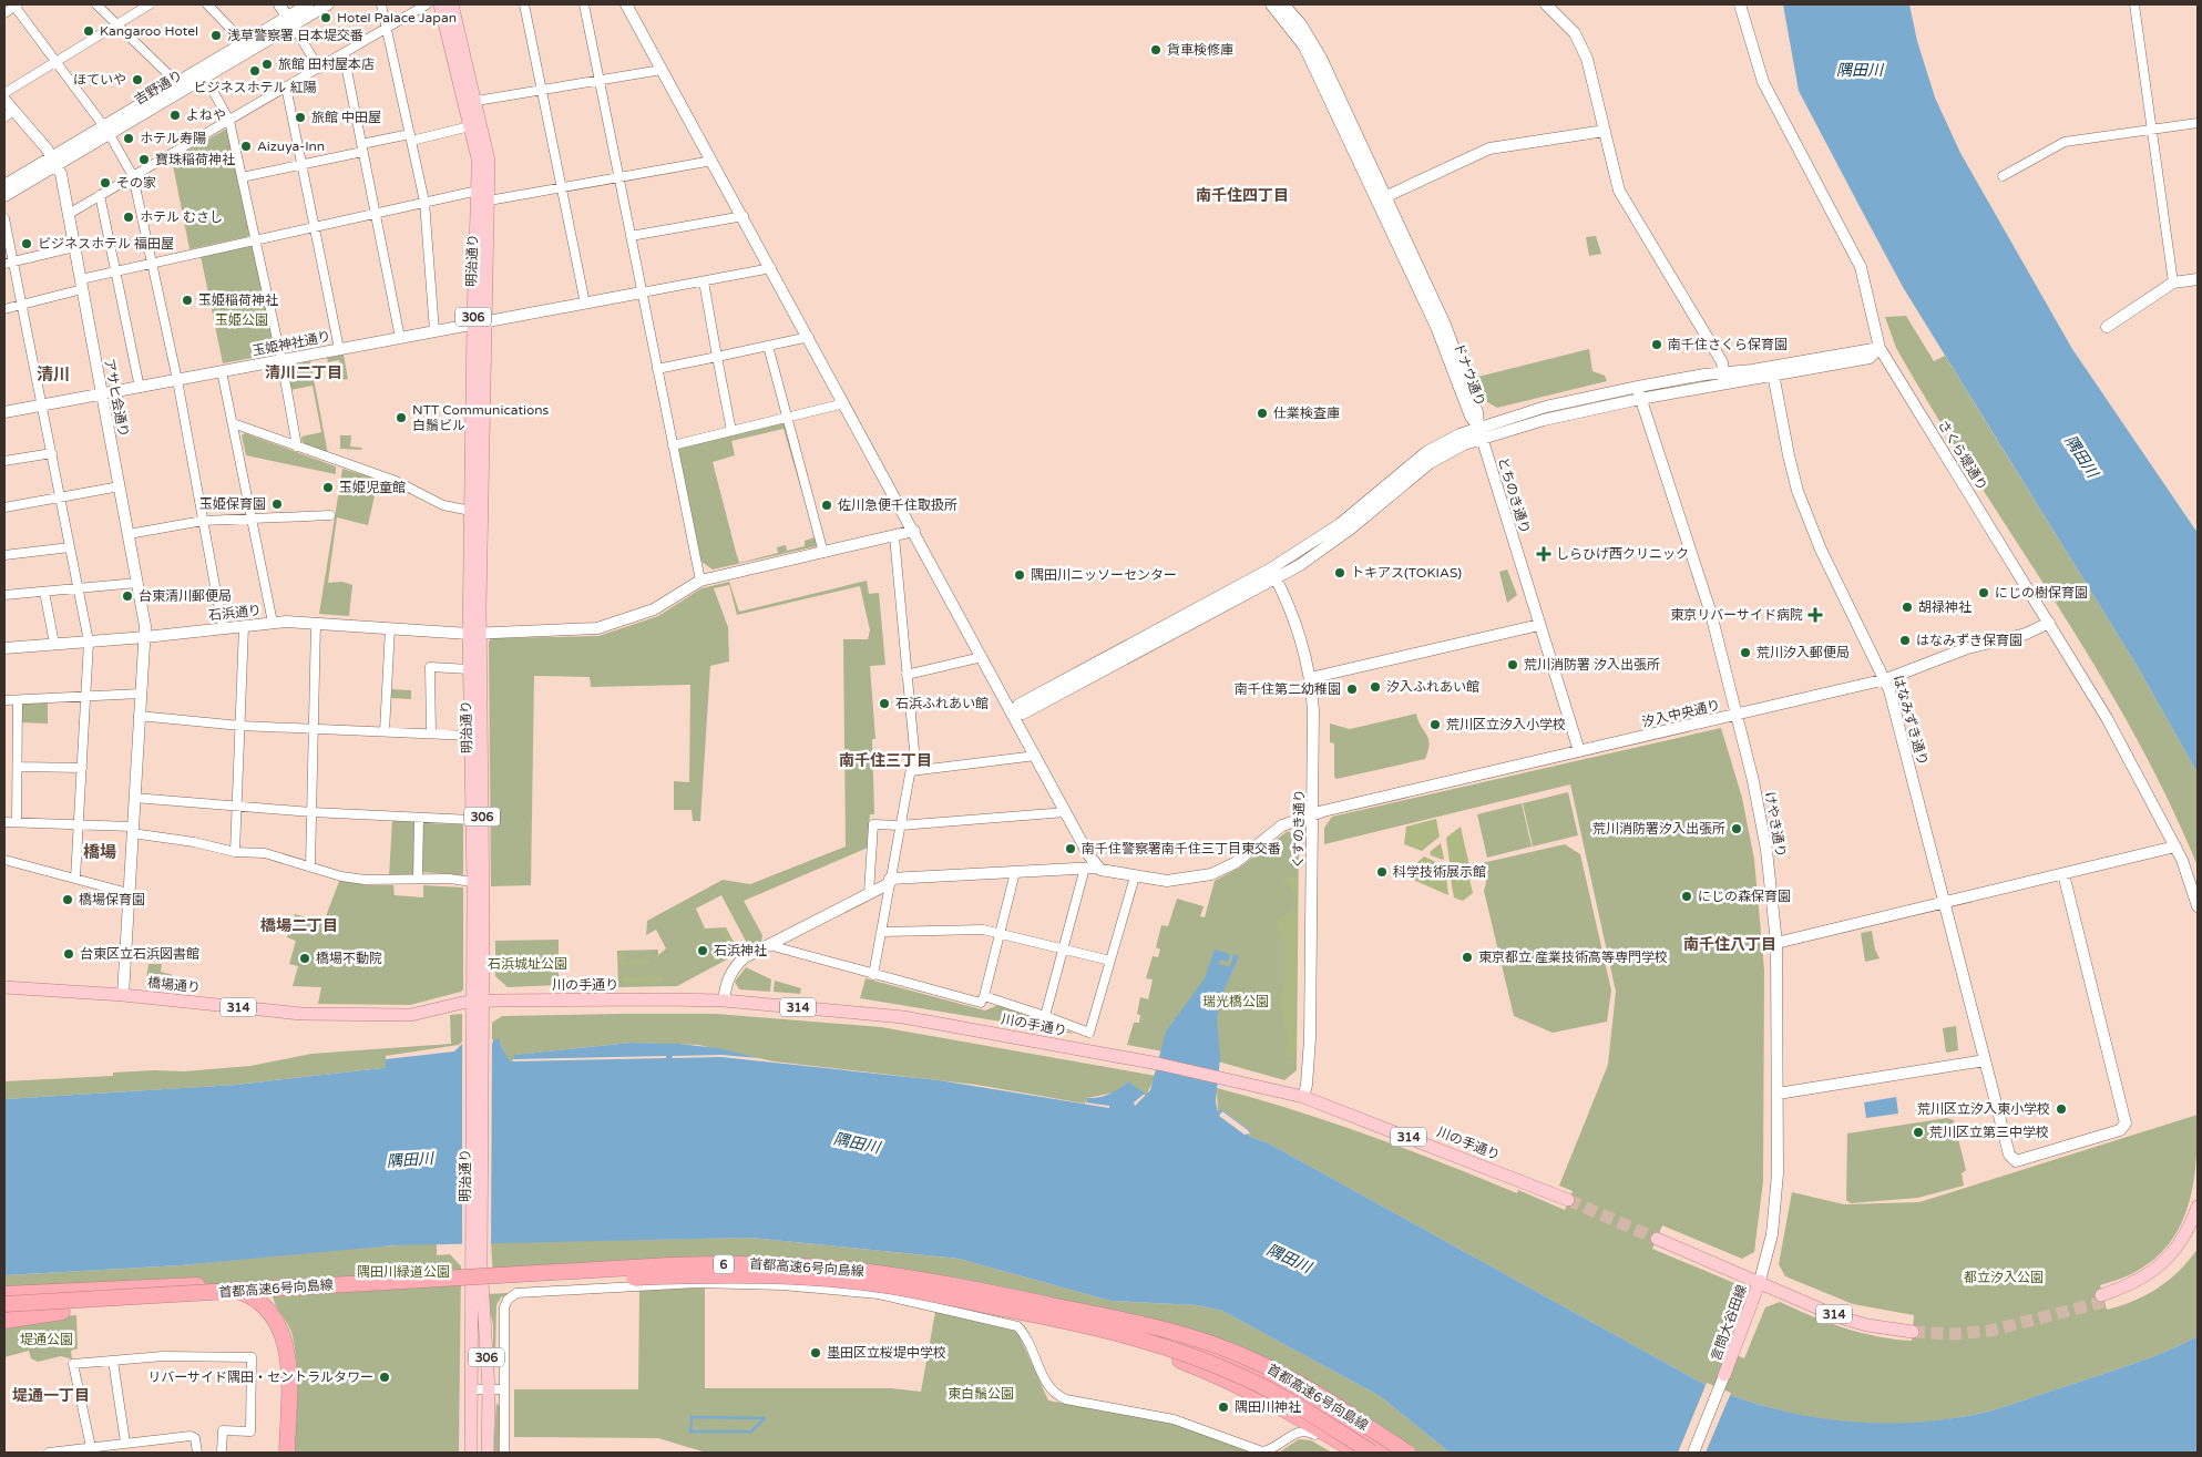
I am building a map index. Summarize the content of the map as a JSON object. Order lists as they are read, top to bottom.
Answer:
{
  "streets": {
    "highway": ["6", "首都高速6号向島線"],
    "main road": [
      "明治通り",
      "306",
      "橋場通り",
      "川の手通り",
      "314",
      "言問大谷田線"
    ],
    "street": [
      "吉野通り",
      "玉姫神社通り",
      "ドナウ通り",
      "アサヒ会通り",
      "さくら堤通り",
      "とちのき通り",
      "石浜通り",
      "汐入中央通り",
      "はなみずき通り",
      "けやき通り",
      "くすのき通り"
    ]
  },
  "crossings": [
    ["吉野通り", "アサヒ会通り"],
    ["明治通り", "玉姫神社通り"],
    ["明治通り", "石浜通り"],
    ["明治通り", "橋場通り"],
    ["明治通り", "川の手通り"],
    ["玉姫神社通り", "アサヒ会通り"],
    ["ドナウ通り", "とちのき通り"],
    ["アサヒ会通り", "石浜通り"],
    ["アサヒ会通り", "橋場通り"],
    ["さくら堤通り", "汐入中央通り"],
    ["とちのき通り", "汐入中央通り"],
    ["汐入中央通り", "はなみずき通り"],
    ["汐入中央通り", "けやき通り"],
    ["汐入中央通り", "くすのき通り"],
    ["けやき通り", "314"],
    ["けやき通り", "言問大谷田線"],
    ["くすのき通り", "川の手通り"],
    ["橋場通り", "川の手通り"],
    ["314", "言問大谷田線"]
  ],
  "districts": [
    "南千住四丁目",
    "清川二丁目",
    "清川",
    "南千住三丁目",
    "橋場",
    "橋場二丁目",
    "南千住八丁目",
    "堤通一丁目"
  ],
  "water": ["隅田川"],
  "parks": [
    "玉姫公園",
    "石浜城址公園",
    "瑞光橋公園",
    "隅田川緑道公園",
    "都立汐入公園",
    "堤通公園",
    "東白鬚公園"
  ],
  "places": {
    "other": [
      "Hotel Palace Japan",
      "Kangaroo Hotel",
      "浅草警察署 日本堤交番",
      "貨車検修庫",
      "旅館 田村屋本店",
      "ビジネスホテル 紅陽",
      "ほていや",
      "よねや",
      "旅館 中田屋",
      "ホテル寿陽",
      "Aizuya-Inn",
      "寶珠稲荷神社",
      "その家",
      "ホテル むさし",
      "ビジネスホテル 福田屋",
      "玉姫稲荷神社",
      "南千住さくら保育園",
      "仕業検査庫",
      "NTT Communications 白鬚ビル",
      "玉姫児童館",
      "玉姫保育園",
      "佐川急便千住取扱所",
      "トキアス(TOKIAS)",
      "隅田川ニッソーセンター",
      "にじの樹保育園",
      "台東清川郵便局",
      "胡禄神社",
      "はなみずき保育園",
      "荒川汐入郵便局",
      "荒川消防署 汐入出張所",
      "汐入ふれあい館",
      "南千住第二幼稚園",
      "石浜ふれあい館",
      "荒川区立汐入小学校",
      "荒川消防署汐入出張所",
      "南千住警察署南千住三丁目東交番",
      "科学技術展示館",
      "にじの森保育園",
      "橋場保育園",
      "石浜神社",
      "台東区立石浜図書館",
      "東京都立 産業技術高等専門学校",
      "橋場不動院",
      "荒川区立汐入東小学校",
      "荒川区立第三中学校",
      "墨田区立桜堤中学校",
      "リバーサイド隅田・セントラルタワー",
      "隅田川神社"
    ],
    "health": ["しらひげ西クリニック", "東京リバーサイド病院"]
  }
}
